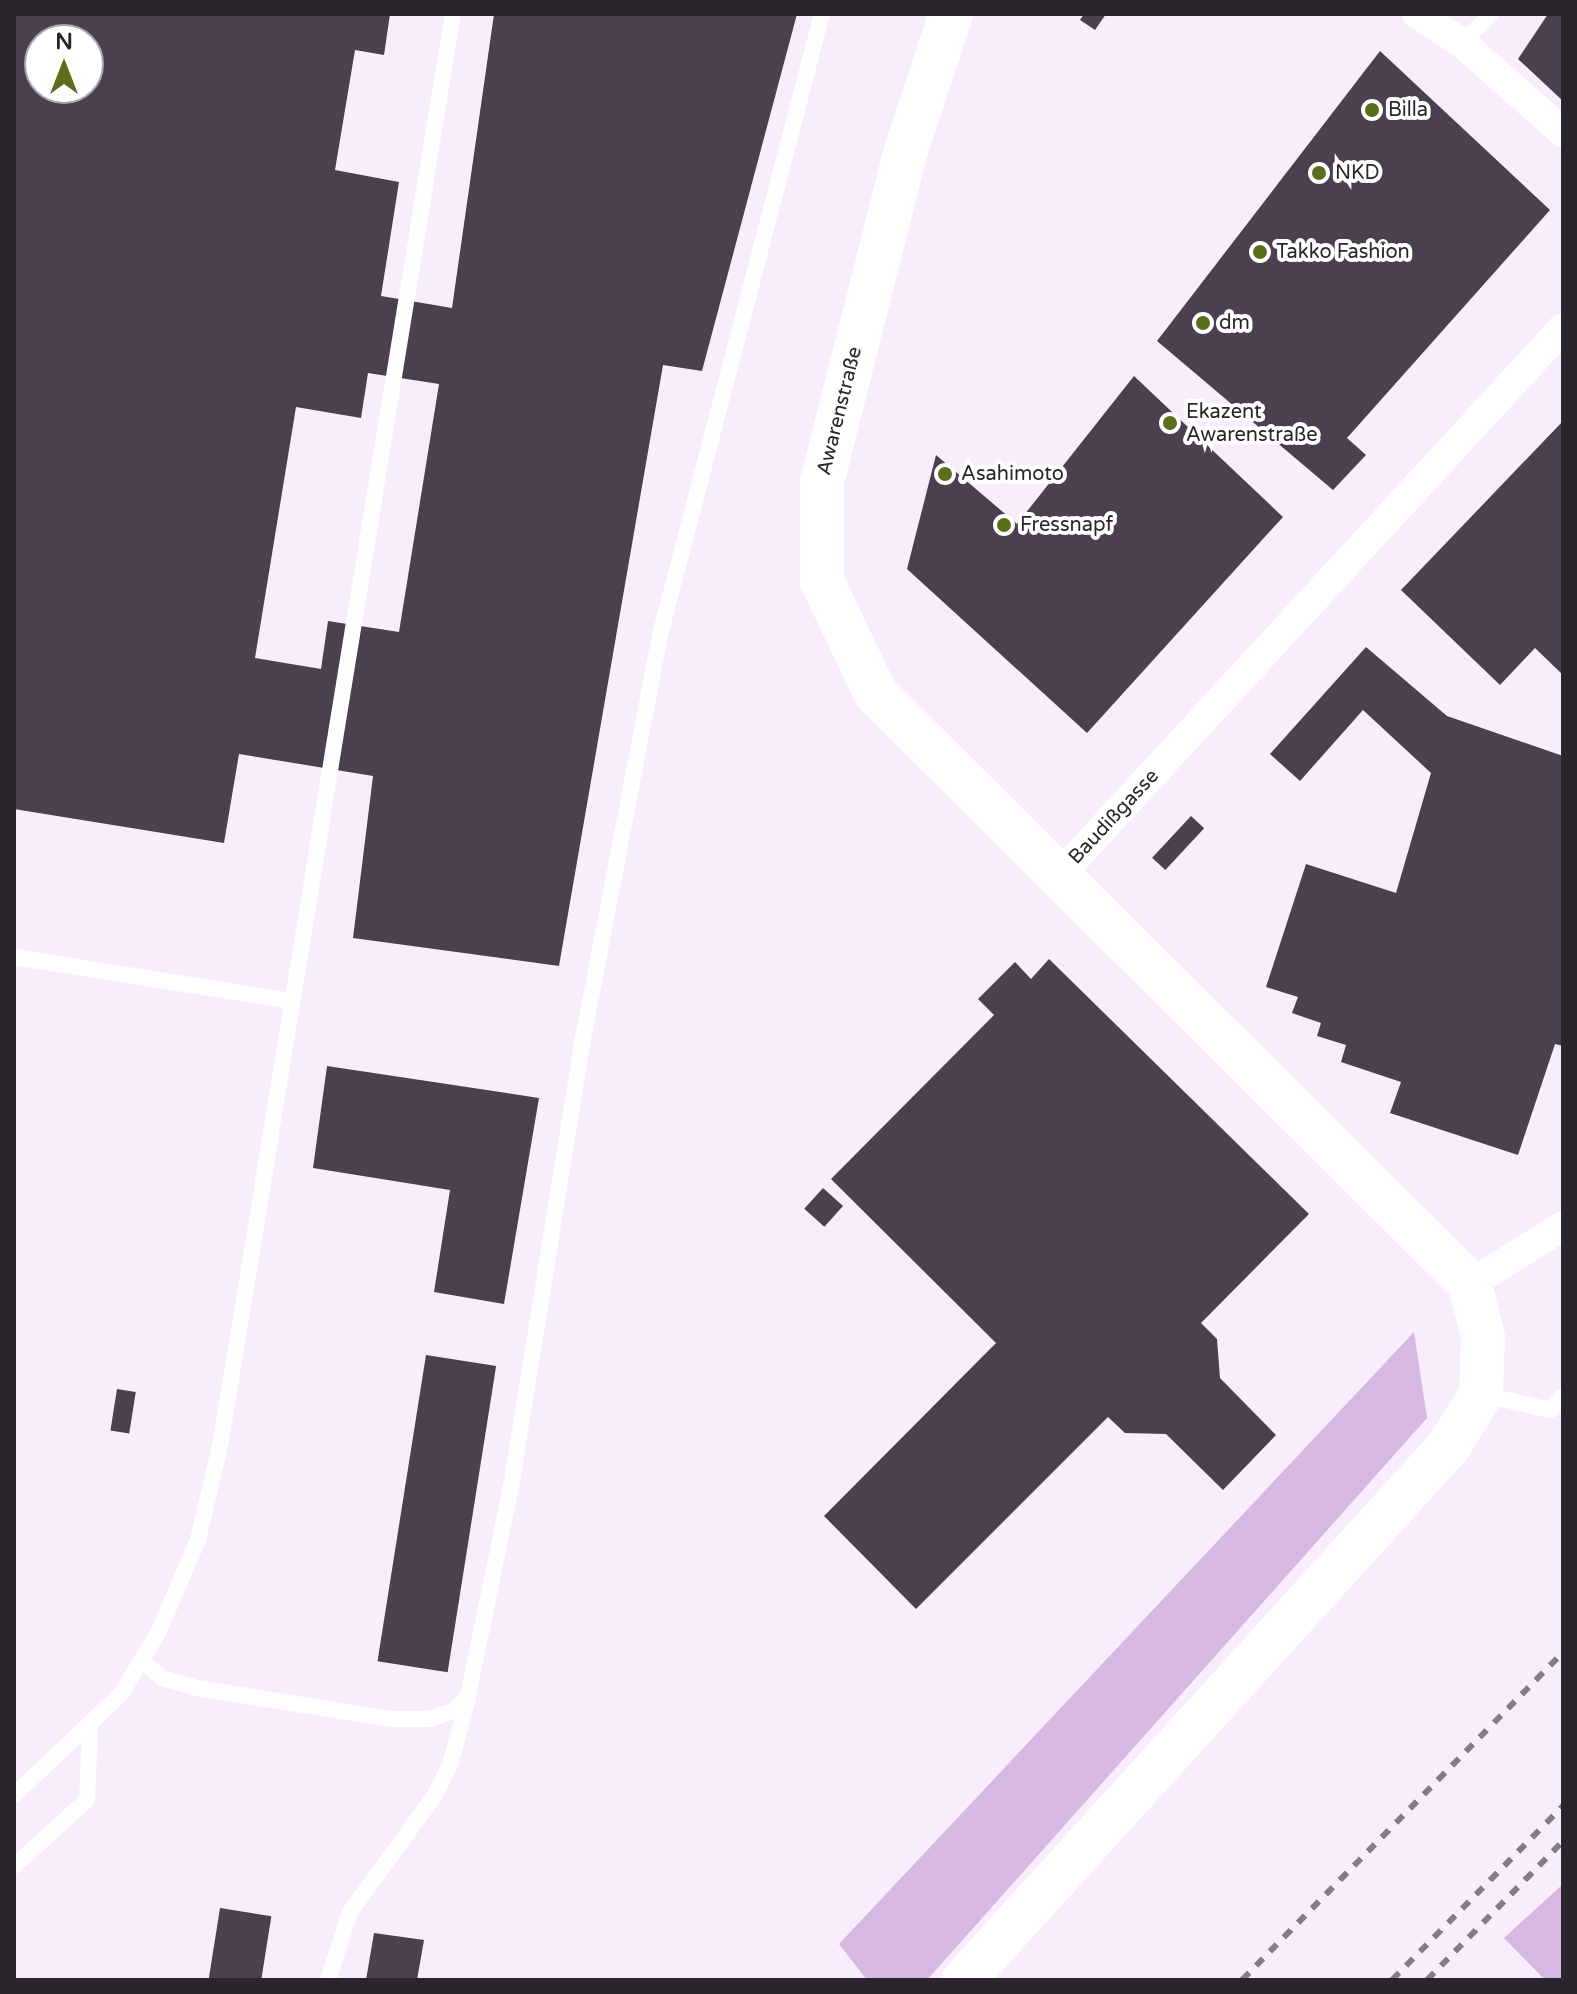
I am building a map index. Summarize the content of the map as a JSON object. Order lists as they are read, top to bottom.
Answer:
{
  "streets": {
    "street": ["Awarenstraße", "Baudißgasse"]
  },
  "crossings": [
    ["Awarenstraße", "Baudißgasse"]
  ],
  "places": [
    "Billa",
    "NKD",
    "Takko Fashion",
    "dm",
    "Ekazent Awarenstraße",
    "Asahimoto",
    "Fressnapf"
  ],
  "north": "top"
}
